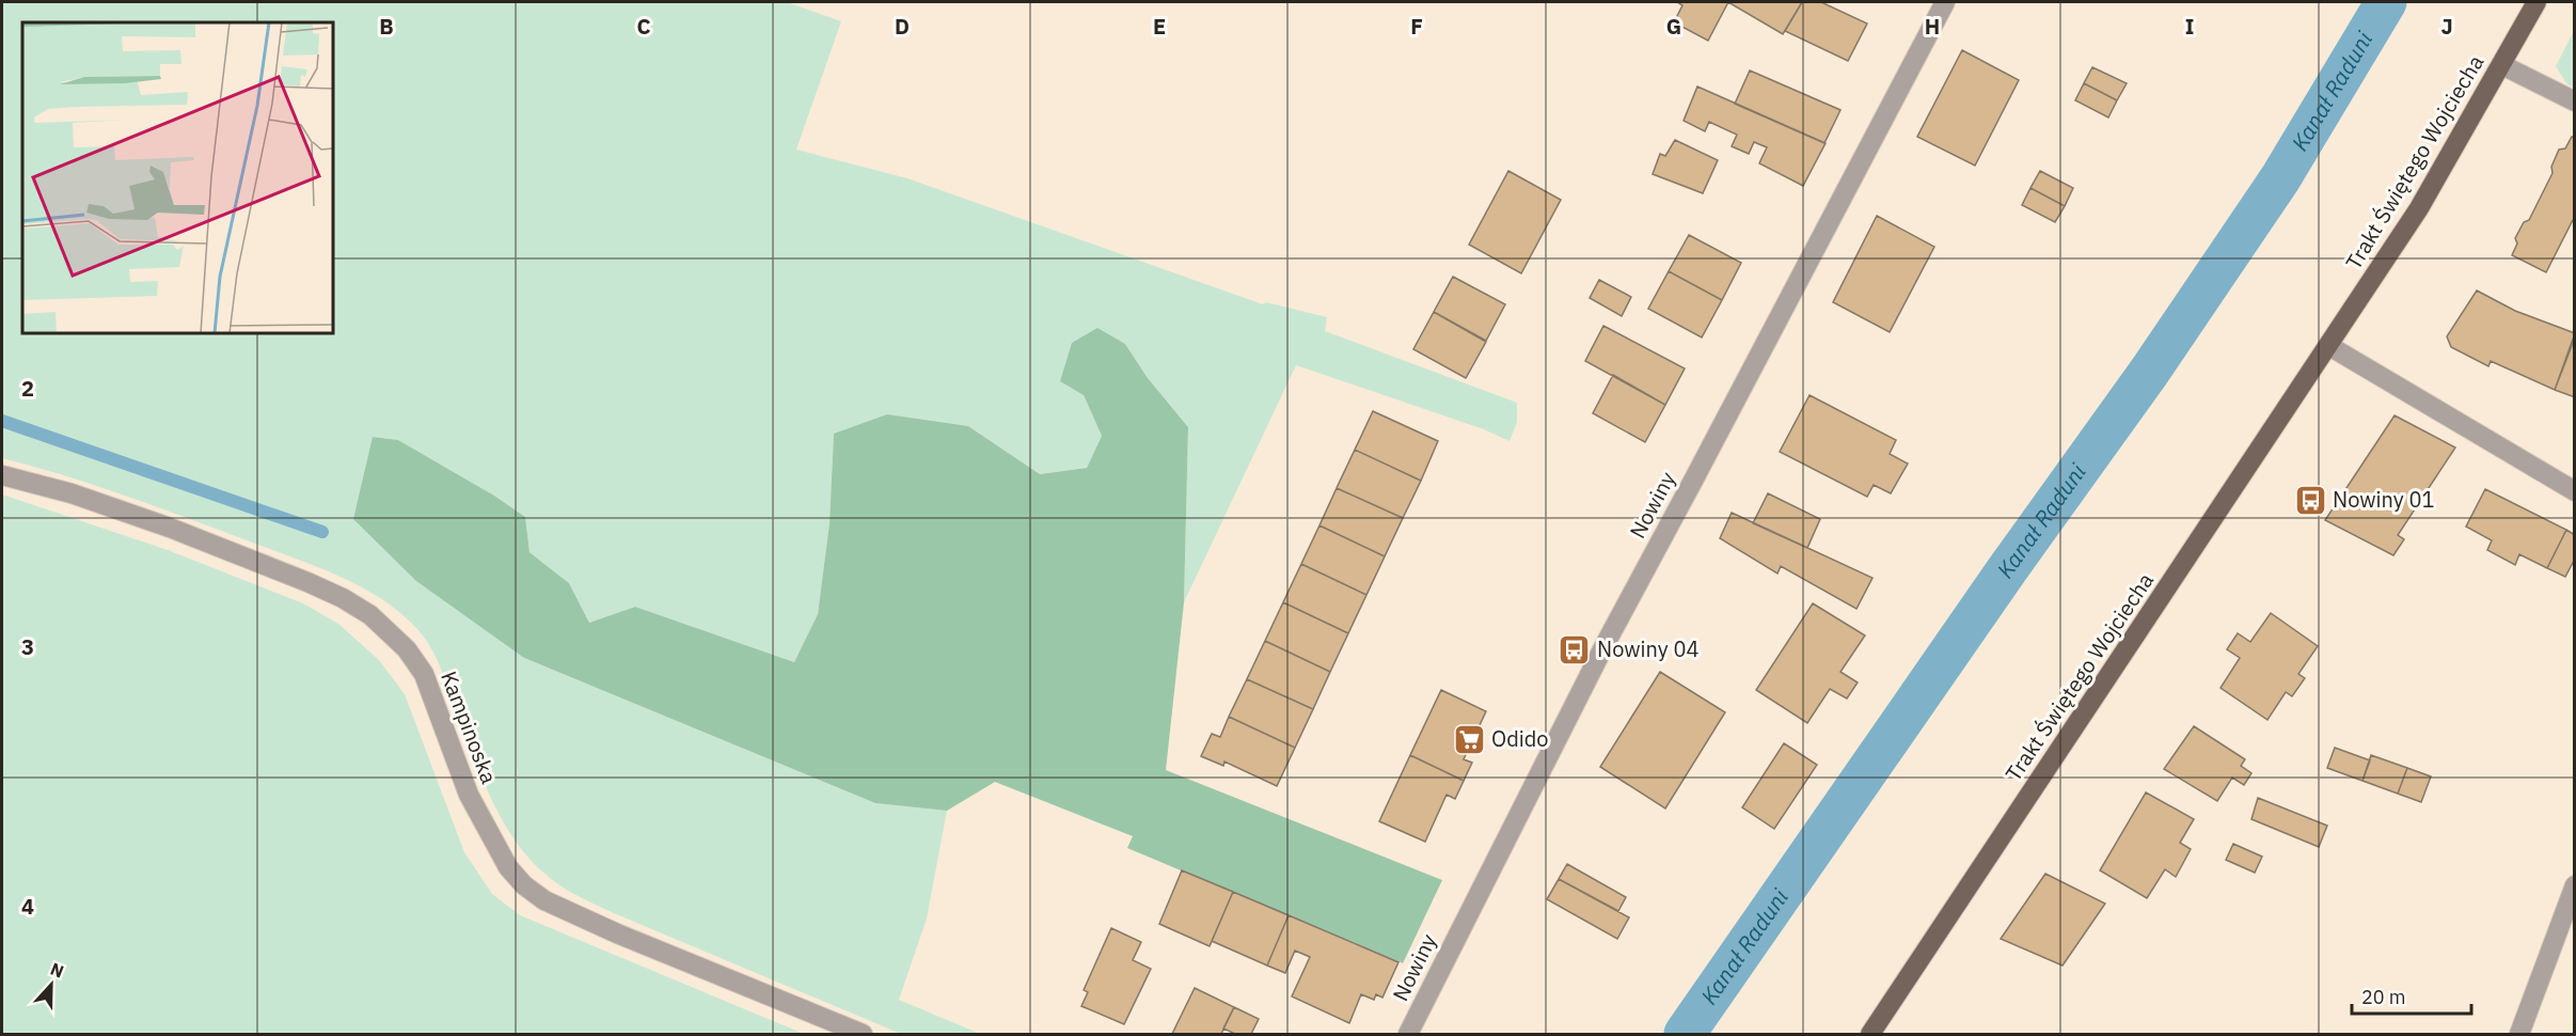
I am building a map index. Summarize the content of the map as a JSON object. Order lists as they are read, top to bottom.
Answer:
{
  "streets": {
    "main road": ["Trakt Świętego Wojciecha"],
    "street": ["Nowiny", "Kampinoska"]
  },
  "water": ["Kanał Raduni"],
  "places": {
    "bus stop": ["Nowiny 01", "Nowiny 04"],
    "supermarket": ["Odido"]
  },
  "scale_bar": "20 m",
  "north": "top",
  "grid": {
    "columns": [
      "B",
      "C",
      "D",
      "E",
      "F",
      "G",
      "H",
      "I",
      "J"
    ],
    "rows": ["2", "3", "4"]
  }
}
